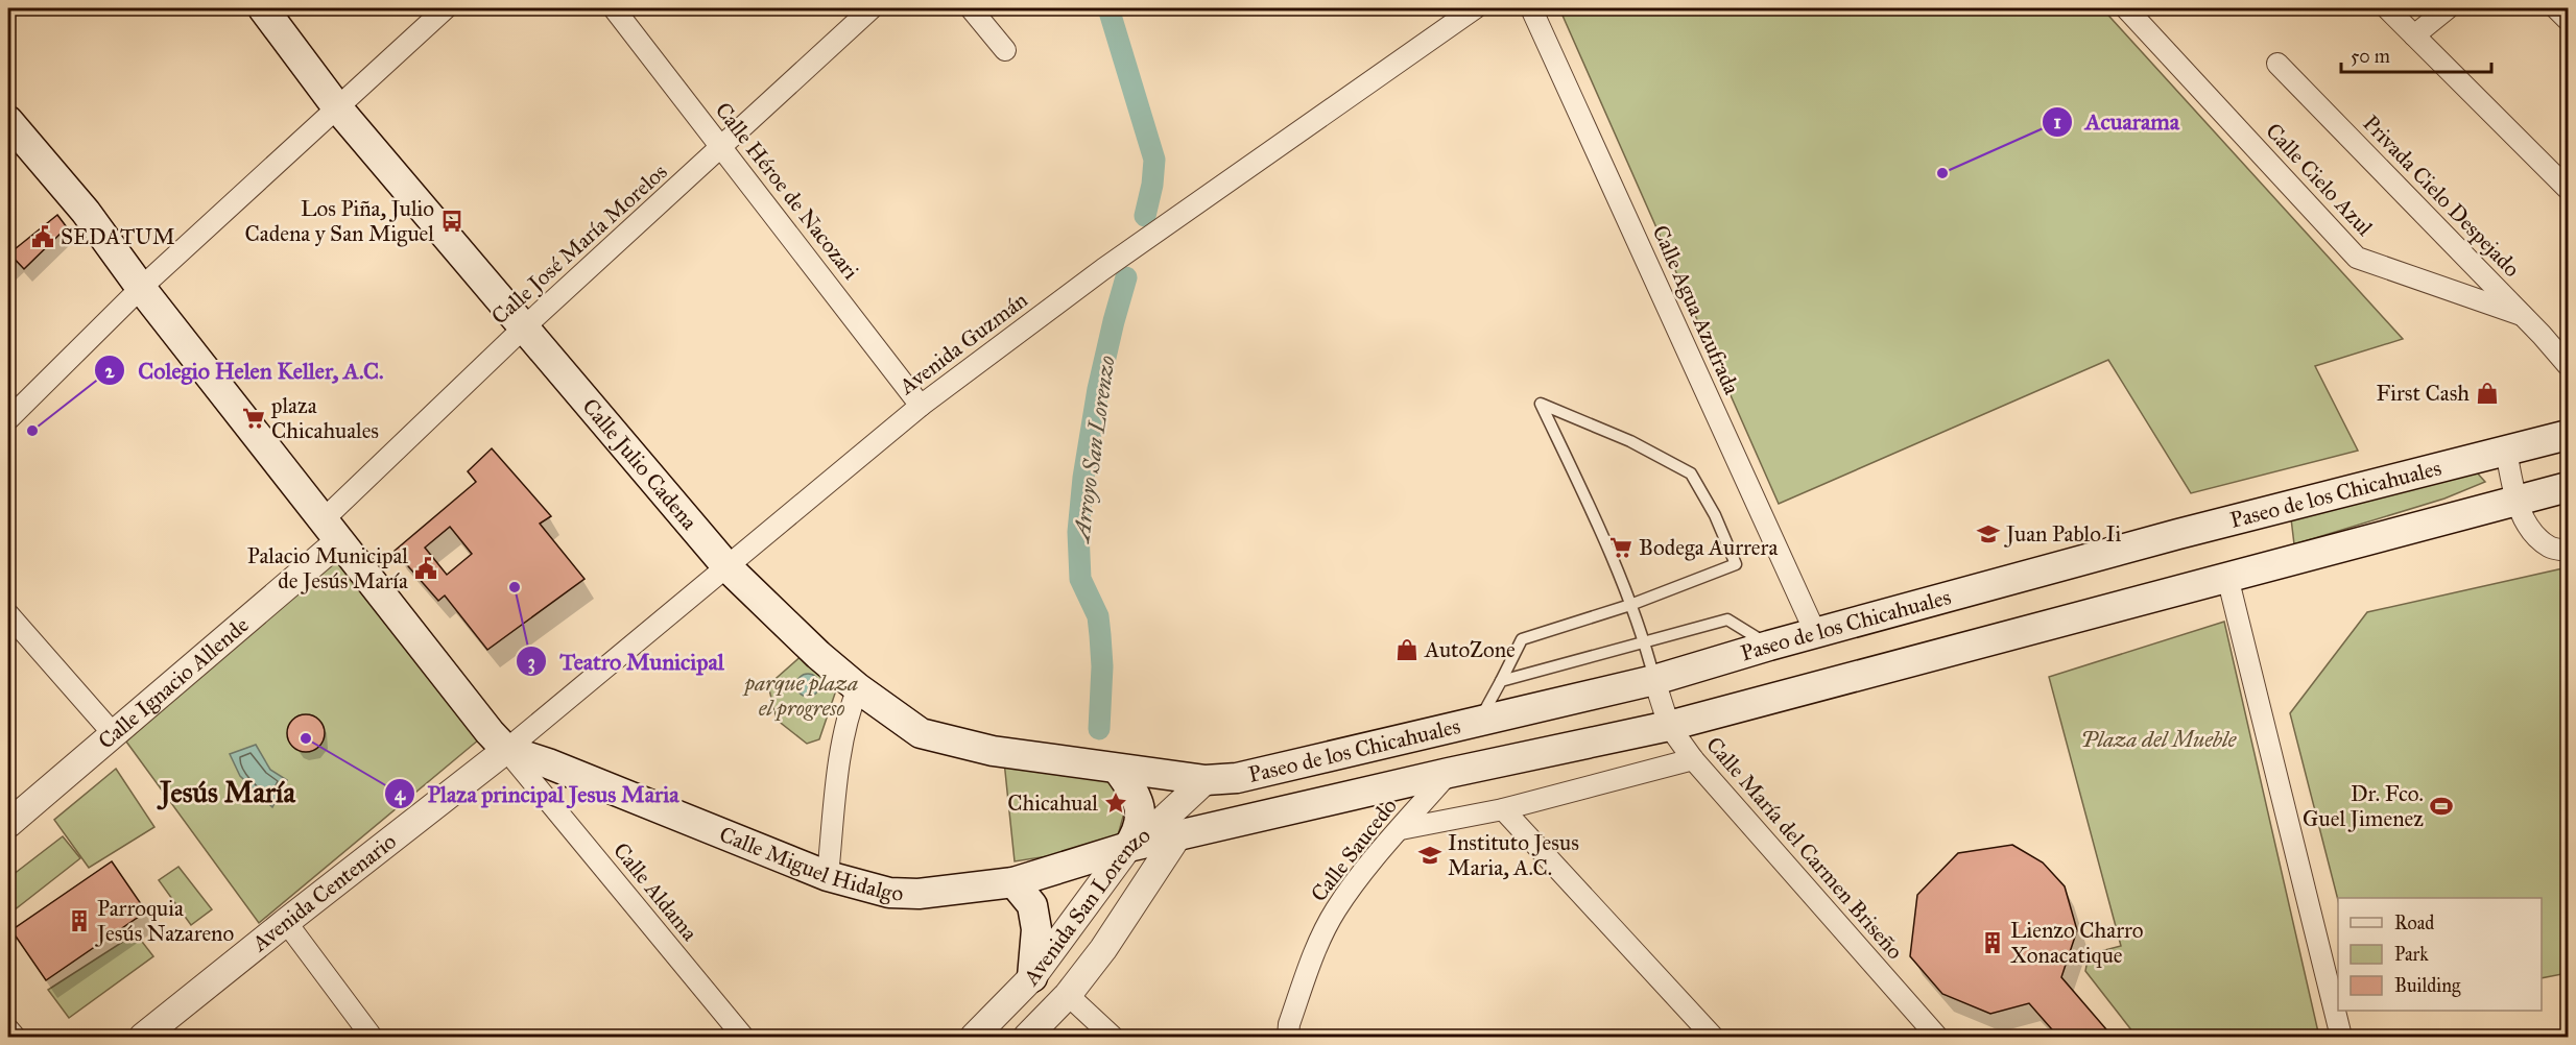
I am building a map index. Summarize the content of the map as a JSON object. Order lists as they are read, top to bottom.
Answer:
{
  "streets": {
    "main road": ["Calle Julio Cadena", "Paseo de los Chicahuales", "Calle Miguel Hidalgo"],
    "street": [
      "Calle Cielo Azul",
      "Calle Héroe de Nacozari",
      "Privada Cielo Despejado",
      "Calle José María Morelos",
      "Calle Agua Azufrada",
      "Avenida Guzmán",
      "Calle Ignacio Allende",
      "Calle María del Carmen Briseño",
      "Calle Saucedo",
      "Calle Aldama",
      "Avenida Centenario",
      "Avenida San Lorenzo"
    ]
  },
  "crossings": [
    ["Calle Cielo Azul", "Privada Cielo Despejado"],
    ["Calle Héroe de Nacozari", "Calle José María Morelos"],
    ["Calle Héroe de Nacozari", "Avenida Guzmán"],
    ["Calle José María Morelos", "Calle Julio Cadena"],
    ["Calle José María Morelos", "Calle Ignacio Allende"],
    ["Calle Agua Azufrada", "Paseo de los Chicahuales"],
    ["Avenida Guzmán", "Calle Julio Cadena"],
    ["Avenida Guzmán", "Calle Miguel Hidalgo"],
    ["Avenida Guzmán", "Calle Aldama"],
    ["Avenida Guzmán", "Avenida Centenario"],
    ["Calle Julio Cadena", "Paseo de los Chicahuales"],
    ["Paseo de los Chicahuales", "Calle María del Carmen Briseño"],
    ["Paseo de los Chicahuales", "Calle Saucedo"],
    ["Paseo de los Chicahuales", "Calle Miguel Hidalgo"],
    ["Paseo de los Chicahuales", "Avenida San Lorenzo"],
    ["Calle Miguel Hidalgo", "Calle Aldama"],
    ["Calle Miguel Hidalgo", "Avenida Centenario"],
    ["Calle Miguel Hidalgo", "Avenida San Lorenzo"],
    ["Calle Aldama", "Avenida Centenario"]
  ],
  "districts": ["Jesús María"],
  "water": ["Arroyo San Lorenzo"],
  "parks": ["parque plaza el progreso", "Plaza del Mueble"],
  "places": {
    "other": [
      "Acuarama",
      "Colegio Helen Keller, A.C.",
      "Teatro Municipal",
      "Plaza principal Jesus Maria"
    ],
    "bus stop": ["Los Piña, Julio Cadena y San Miguel"],
    "public building": ["SEDATUM", "Palacio Municipal de Jesús María"],
    "shop": ["First Cash", "AutoZone"],
    "supermarket": ["plaza Chicahuales", "Bodega Aurrera"],
    "school or university": ["Juan Pablo Ii", "Instituto Jesus Maria, A.C."],
    "place": ["Chicahual"],
    "sports": ["Dr. Fco. Guel Jimenez"],
    "building": ["Parroquia Jesús Nazareno", "Lienzo Charro Xonacatique"]
  },
  "legend": ["Road", "Park", "Building"],
  "scale_bar": "50 m"
}
